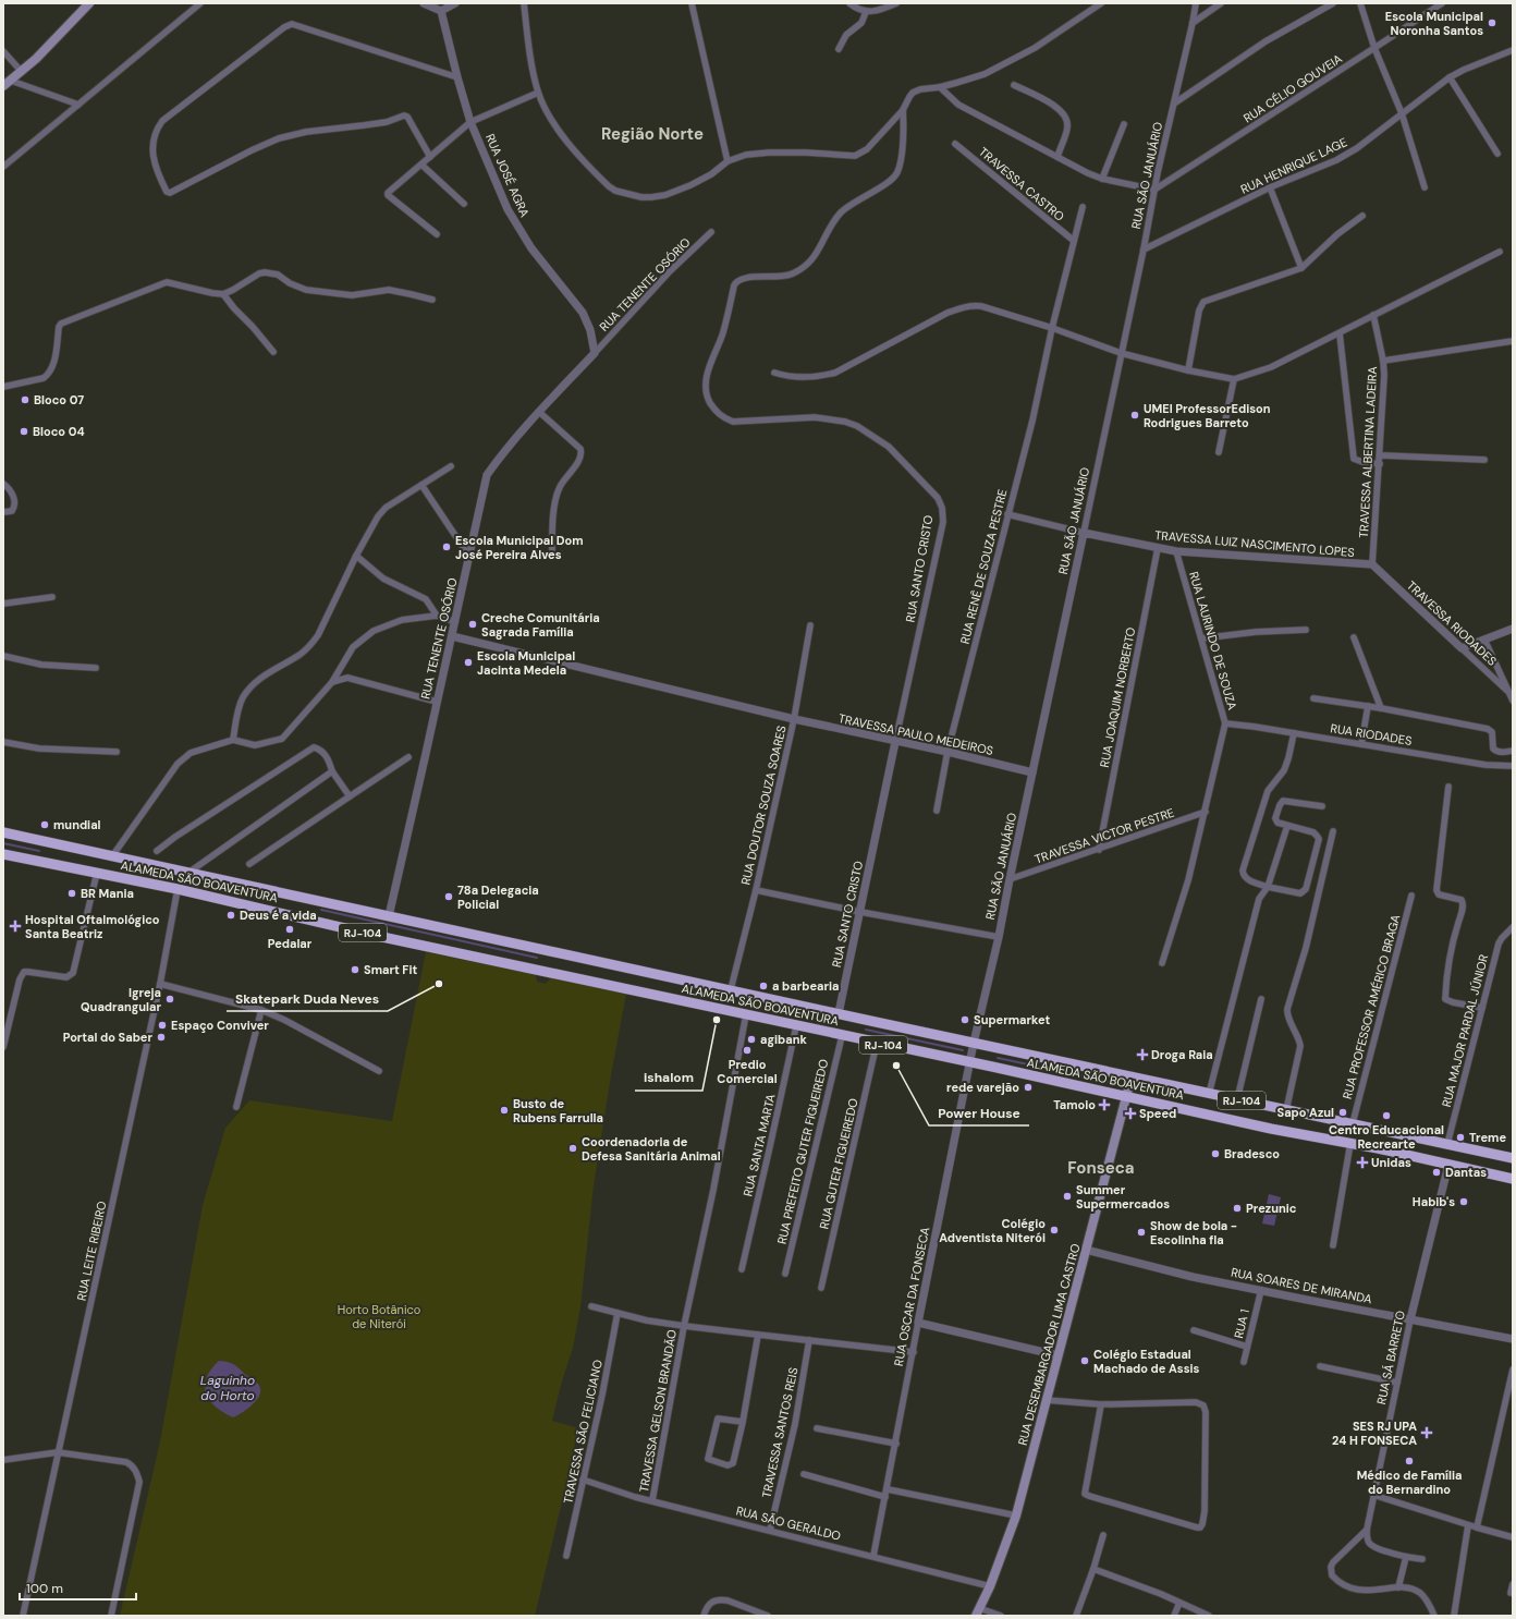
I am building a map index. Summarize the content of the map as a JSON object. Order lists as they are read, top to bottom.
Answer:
{
  "streets": {
    "highway": ["ALAMEDA SÃO BOAVENTURA", "RJ-104"],
    "main road": ["RUA DESEMBARGADOR LIMA CASTRO"],
    "street": [
      "RUA CÉLIO GOUVEIA",
      "RUA HENRIQUE LAGE",
      "RUA JOSÉ AGRA",
      "RUA SÃO JANUÁRIO",
      "TRAVESSA CASTRO",
      "RUA TENENTE OSÓRIO",
      "TRAVESSA ALBERTINA LADEIRA",
      "TRAVESSA LUIZ NASCIMENTO LOPES",
      "RUA RENÊ DE SOUZA PESTRE",
      "RUA SANTO CRISTO",
      "TRAVESSA RIODADES",
      "RUA LAURINDO DE SOUZA",
      "RUA JOAQUIM NORBERTO",
      "TRAVESSA PAULO MEDEIROS",
      "RUA RIODADES",
      "RUA DOUTOR SOUZA SOARES",
      "TRAVESSA VICTOR PESTRE",
      "RUA PROFESSOR AMÉRICO BRAGA",
      "RUA MAJOR PARDAL JÚNIOR",
      "RUA SANTA MARTA",
      "RUA PREFEITO GUTER FIGUEIREDO",
      "RUA GUTER FIGUEIREDO",
      "RUA LEITE RIBEIRO",
      "RUA SOARES DE MIRANDA",
      "RUA OSCAR DA FONSECA",
      "RUA 1",
      "RUA SÁ BARRETO",
      "TRAVESSA GELSON BRANDÃO",
      "TRAVESSA SÃO FELICIANO",
      "TRAVESSA SANTOS REIS",
      "RUA SÃO GERALDO"
    ]
  },
  "crossings": [
    ["RUA CÉLIO GOUVEIA", "RUA SÃO JANUÁRIO"],
    ["RUA HENRIQUE LAGE", "RUA SÃO JANUÁRIO"],
    ["RUA JOSÉ AGRA", "RUA TENENTE OSÓRIO"],
    ["RUA SÃO JANUÁRIO", "TRAVESSA LUIZ NASCIMENTO LOPES"],
    ["RUA SÃO JANUÁRIO", "TRAVESSA PAULO MEDEIROS"],
    ["RUA SÃO JANUÁRIO", "TRAVESSA VICTOR PESTRE"],
    ["RUA SÃO JANUÁRIO", "ALAMEDA SÃO BOAVENTURA"],
    ["RUA SÃO JANUÁRIO", "RUA OSCAR DA FONSECA"],
    ["TRAVESSA CASTRO", "RUA RENÊ DE SOUZA PESTRE"],
    ["RUA TENENTE OSÓRIO", "TRAVESSA PAULO MEDEIROS"],
    ["RUA TENENTE OSÓRIO", "ALAMEDA SÃO BOAVENTURA"],
    ["TRAVESSA ALBERTINA LADEIRA", "TRAVESSA LUIZ NASCIMENTO LOPES"],
    ["TRAVESSA ALBERTINA LADEIRA", "TRAVESSA RIODADES"],
    ["TRAVESSA LUIZ NASCIMENTO LOPES", "RUA RENÊ DE SOUZA PESTRE"],
    ["TRAVESSA LUIZ NASCIMENTO LOPES", "TRAVESSA RIODADES"],
    ["TRAVESSA LUIZ NASCIMENTO LOPES", "RUA LAURINDO DE SOUZA"],
    ["TRAVESSA LUIZ NASCIMENTO LOPES", "RUA JOAQUIM NORBERTO"],
    ["RUA RENÊ DE SOUZA PESTRE", "TRAVESSA PAULO MEDEIROS"],
    ["RUA SANTO CRISTO", "TRAVESSA PAULO MEDEIROS"],
    ["RUA SANTO CRISTO", "ALAMEDA SÃO BOAVENTURA"],
    ["RUA LAURINDO DE SOUZA", "RUA RIODADES"],
    ["RUA LAURINDO DE SOUZA", "TRAVESSA VICTOR PESTRE"],
    ["RUA JOAQUIM NORBERTO", "TRAVESSA VICTOR PESTRE"],
    ["TRAVESSA PAULO MEDEIROS", "RUA DOUTOR SOUZA SOARES"],
    ["RUA DOUTOR SOUZA SOARES", "ALAMEDA SÃO BOAVENTURA"],
    ["ALAMEDA SÃO BOAVENTURA", "RUA PROFESSOR AMÉRICO BRAGA"],
    ["ALAMEDA SÃO BOAVENTURA", "RUA MAJOR PARDAL JÚNIOR"],
    ["ALAMEDA SÃO BOAVENTURA", "RUA SANTA MARTA"],
    ["ALAMEDA SÃO BOAVENTURA", "RUA PREFEITO GUTER FIGUEIREDO"],
    ["ALAMEDA SÃO BOAVENTURA", "RUA GUTER FIGUEIREDO"],
    ["ALAMEDA SÃO BOAVENTURA", "RUA LEITE RIBEIRO"],
    ["ALAMEDA SÃO BOAVENTURA", "RUA OSCAR DA FONSECA"],
    ["ALAMEDA SÃO BOAVENTURA", "RUA DESEMBARGADOR LIMA CASTRO"],
    ["ALAMEDA SÃO BOAVENTURA", "RUA SÁ BARRETO"],
    ["ALAMEDA SÃO BOAVENTURA", "TRAVESSA GELSON BRANDÃO"],
    ["RUA SOARES DE MIRANDA", "RUA 1"],
    ["RUA SOARES DE MIRANDA", "RUA DESEMBARGADOR LIMA CASTRO"],
    ["RUA SOARES DE MIRANDA", "RUA SÁ BARRETO"],
    ["RUA OSCAR DA FONSECA", "RUA SÃO GERALDO"],
    ["RUA DESEMBARGADOR LIMA CASTRO", "RUA SÃO GERALDO"],
    ["TRAVESSA GELSON BRANDÃO", "RUA SÃO GERALDO"],
    ["TRAVESSA SÃO FELICIANO", "RUA SÃO GERALDO"],
    ["TRAVESSA SANTOS REIS", "RUA SÃO GERALDO"]
  ],
  "districts": ["Região Norte", "Fonseca"],
  "water": ["Laguinho do Horto"],
  "parks": ["Horto Botânico de Niterói"],
  "places": {
    "other": [
      "Escola Municipal Noronha Santos",
      "Bloco 07",
      "UMEI ProfessorEdison Rodrigues Barreto",
      "Bloco 04",
      "Escola Municipal Dom José Pereira Alves",
      "Creche Comunitária Sagrada Família",
      "Escola Municipal Jacinta Medela",
      "mundial",
      "BR Mania",
      "78a Delegacia Policial",
      "Deus é a vida",
      "Pedalar",
      "Smart Fit",
      "Skatepark Duda Neves",
      "a barbearia",
      "Igreja Quadrangular",
      "ishalom",
      "Supermarket",
      "Espaço Conviver",
      "Portal do Saber",
      "agibank",
      "Predio Comercial",
      "Power House",
      "rede varejão",
      "Busto de Rubens Farrulla",
      "Sapo Azul",
      "Centro Educacional Recrearte",
      "Treme",
      "Coordenadoria de Defesa Sanitária Animal",
      "Bradesco",
      "Dantas",
      "Summer Supermercados",
      "Habib's",
      "Prezunic",
      "Colégio Adventista Niterói",
      "Show de bola - Escolinha fla",
      "Colégio Estadual Machado de Assis",
      "Médico de Família do Bernardino"
    ],
    "health": [
      "Hospital Oftalmológico Santa Beatriz",
      "Droga Raia",
      "Tamoio",
      "Speed",
      "Unidas",
      "SES RJ UPA 24 H FONSECA"
    ]
  },
  "scale_bar": "100 m"
}
